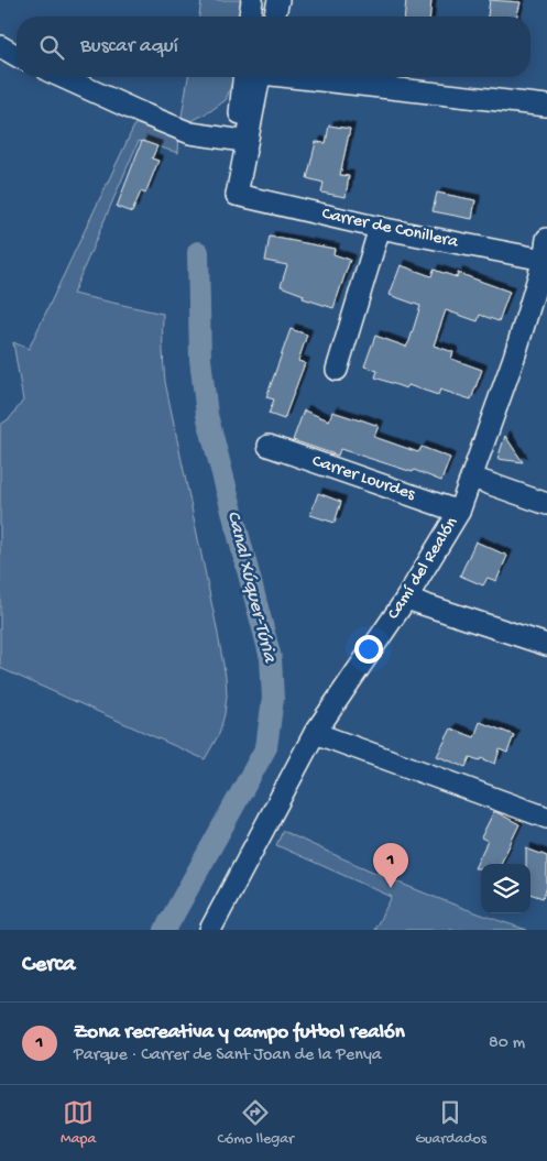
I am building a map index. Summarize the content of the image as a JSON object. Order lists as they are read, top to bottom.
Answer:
{
  "streets": {
    "street": ["Carrer de Conillera", "Carrer Lourdes", "Camí del Realón"]
  },
  "crossings": [
    ["Carrer de Conillera", "Camí del Realón"],
    ["Carrer Lourdes", "Camí del Realón"]
  ],
  "water": ["Canal Xúquer-Túria"],
  "page": {
    "search": "Buscar aquí",
    "pins": "1",
    "heading": "Cerca",
    "list": [
      {
        "mark": "1",
        "name": "Zona recreativa y campo futbol realón",
        "note": "Parque · Carrer de Sant Joan de la Penya",
        "value": "80 m"
      }
    ],
    "nav": ["Mapa", "Cómo llegar", "Guardados"]
  }
}
